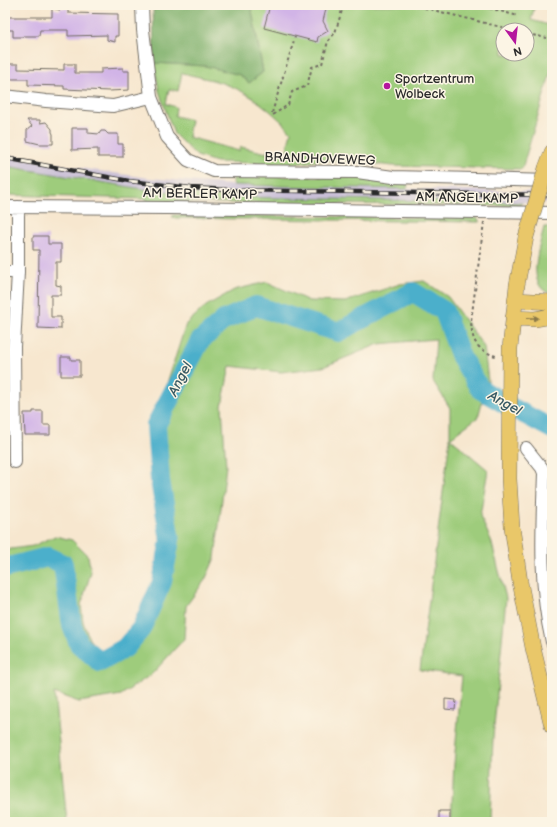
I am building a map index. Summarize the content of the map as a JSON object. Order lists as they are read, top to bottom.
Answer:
{
  "streets": {
    "street": ["BRANDHOVEWEG", "AM BERLER KAMP", "AM ANGELKAMP"]
  },
  "crossings": [
    ["AM BERLER KAMP", "AM ANGELKAMP"]
  ],
  "water": ["Angel"],
  "places": ["Sportzentrum Wolbeck"],
  "north": "bottom"
}
